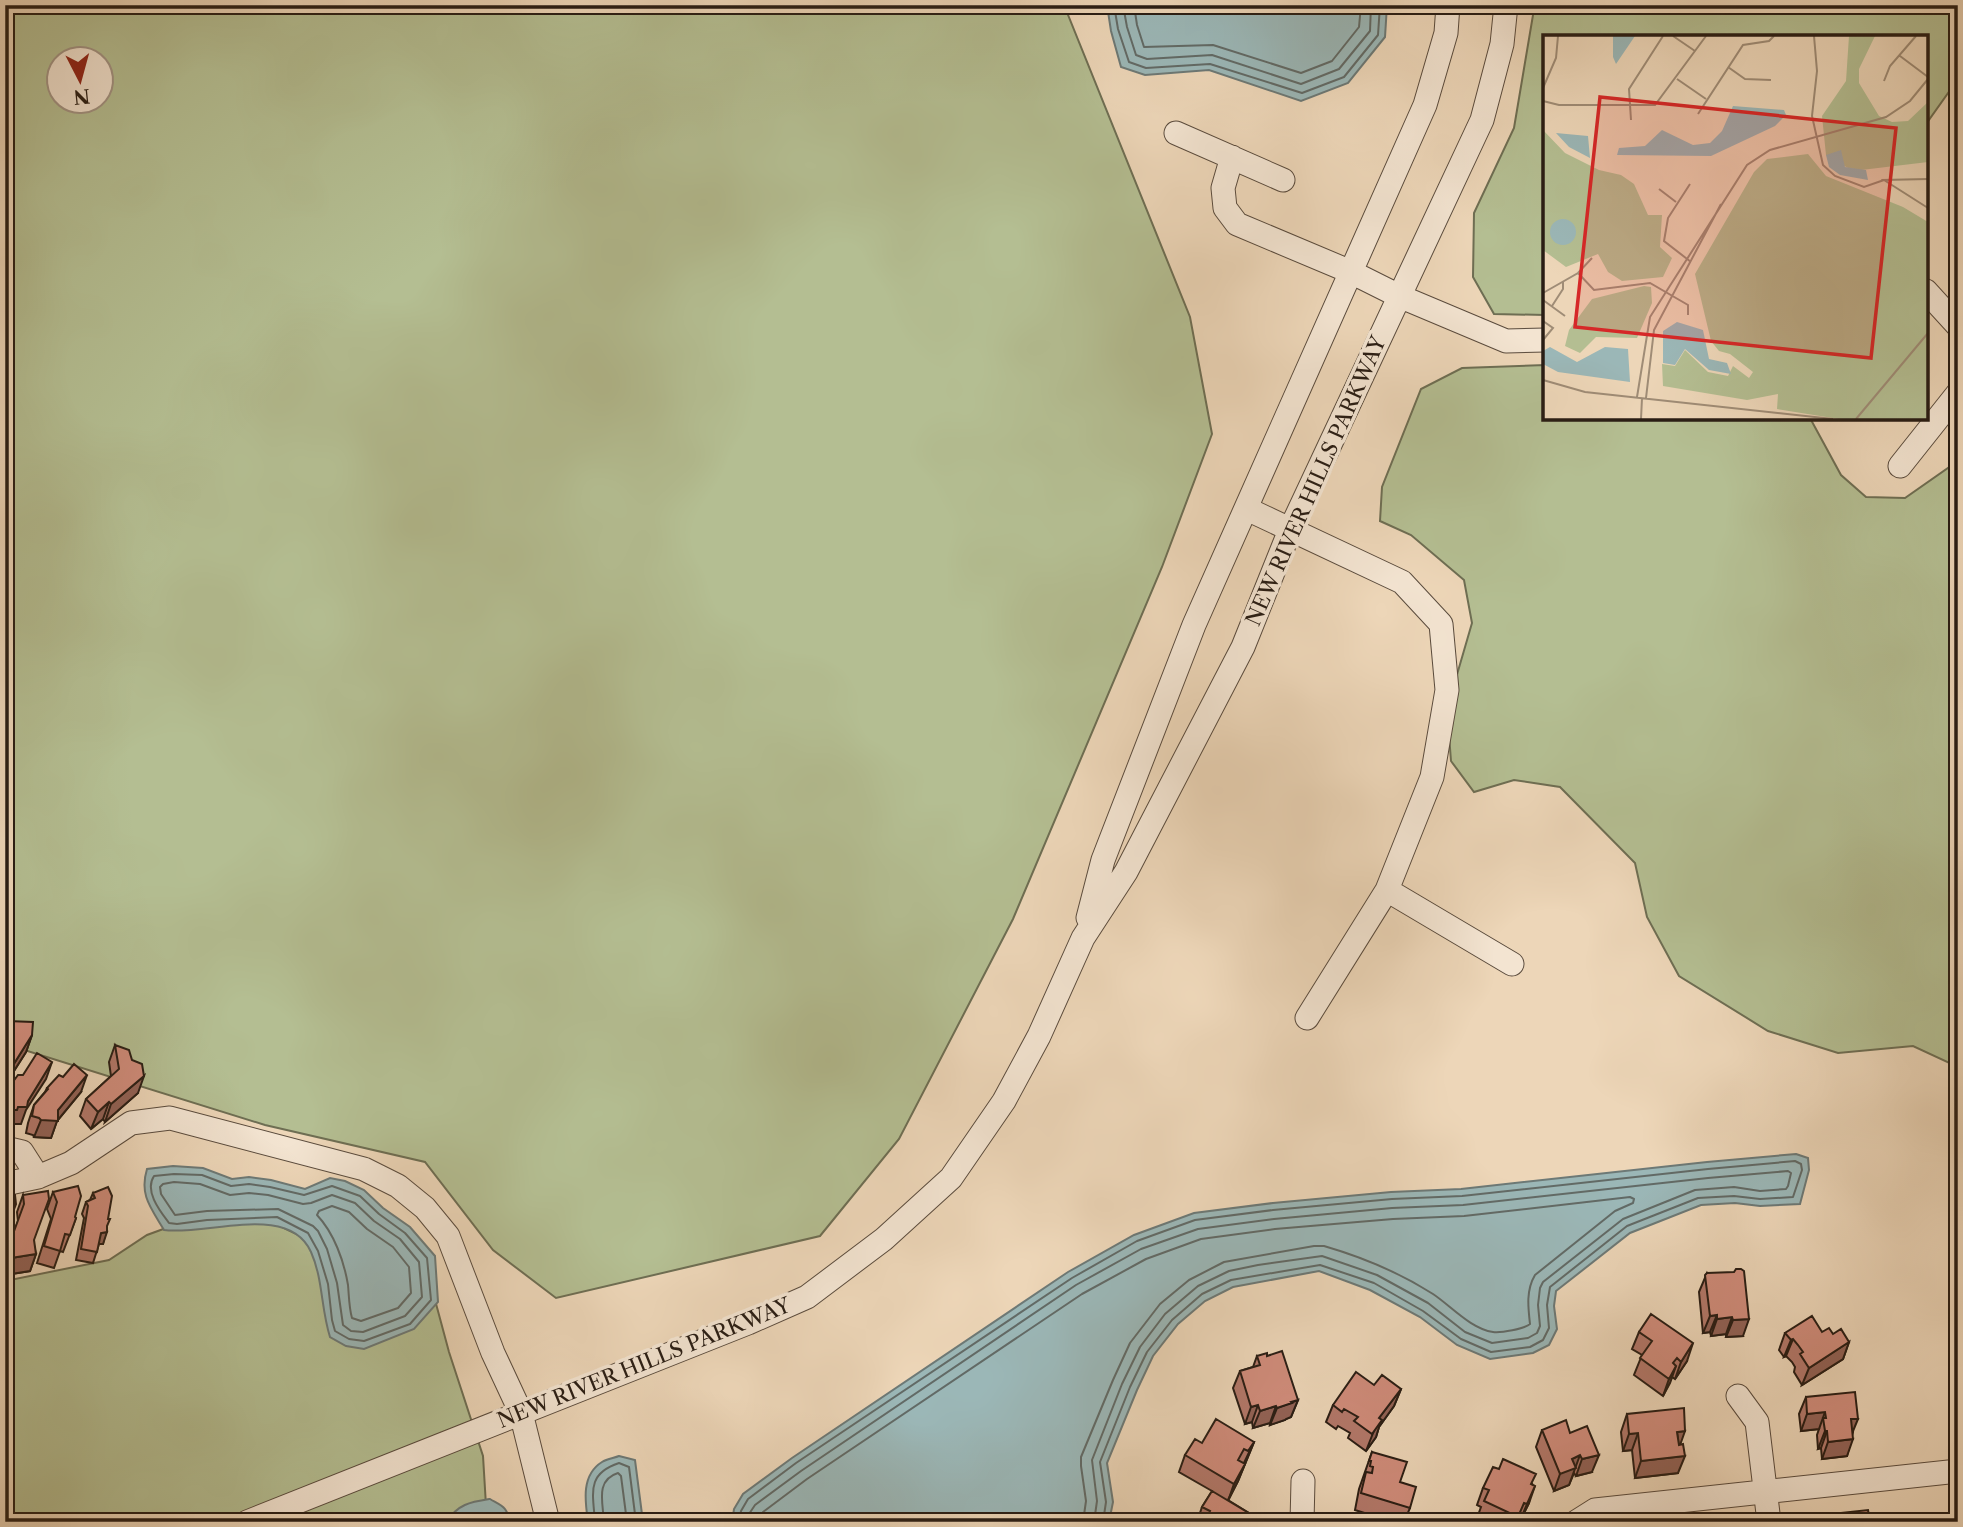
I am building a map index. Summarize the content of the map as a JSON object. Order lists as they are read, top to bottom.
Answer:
{
  "streets": {
    "street": ["NEW RIVER HILLS PARKWAY"]
  },
  "north": "bottom"
}
